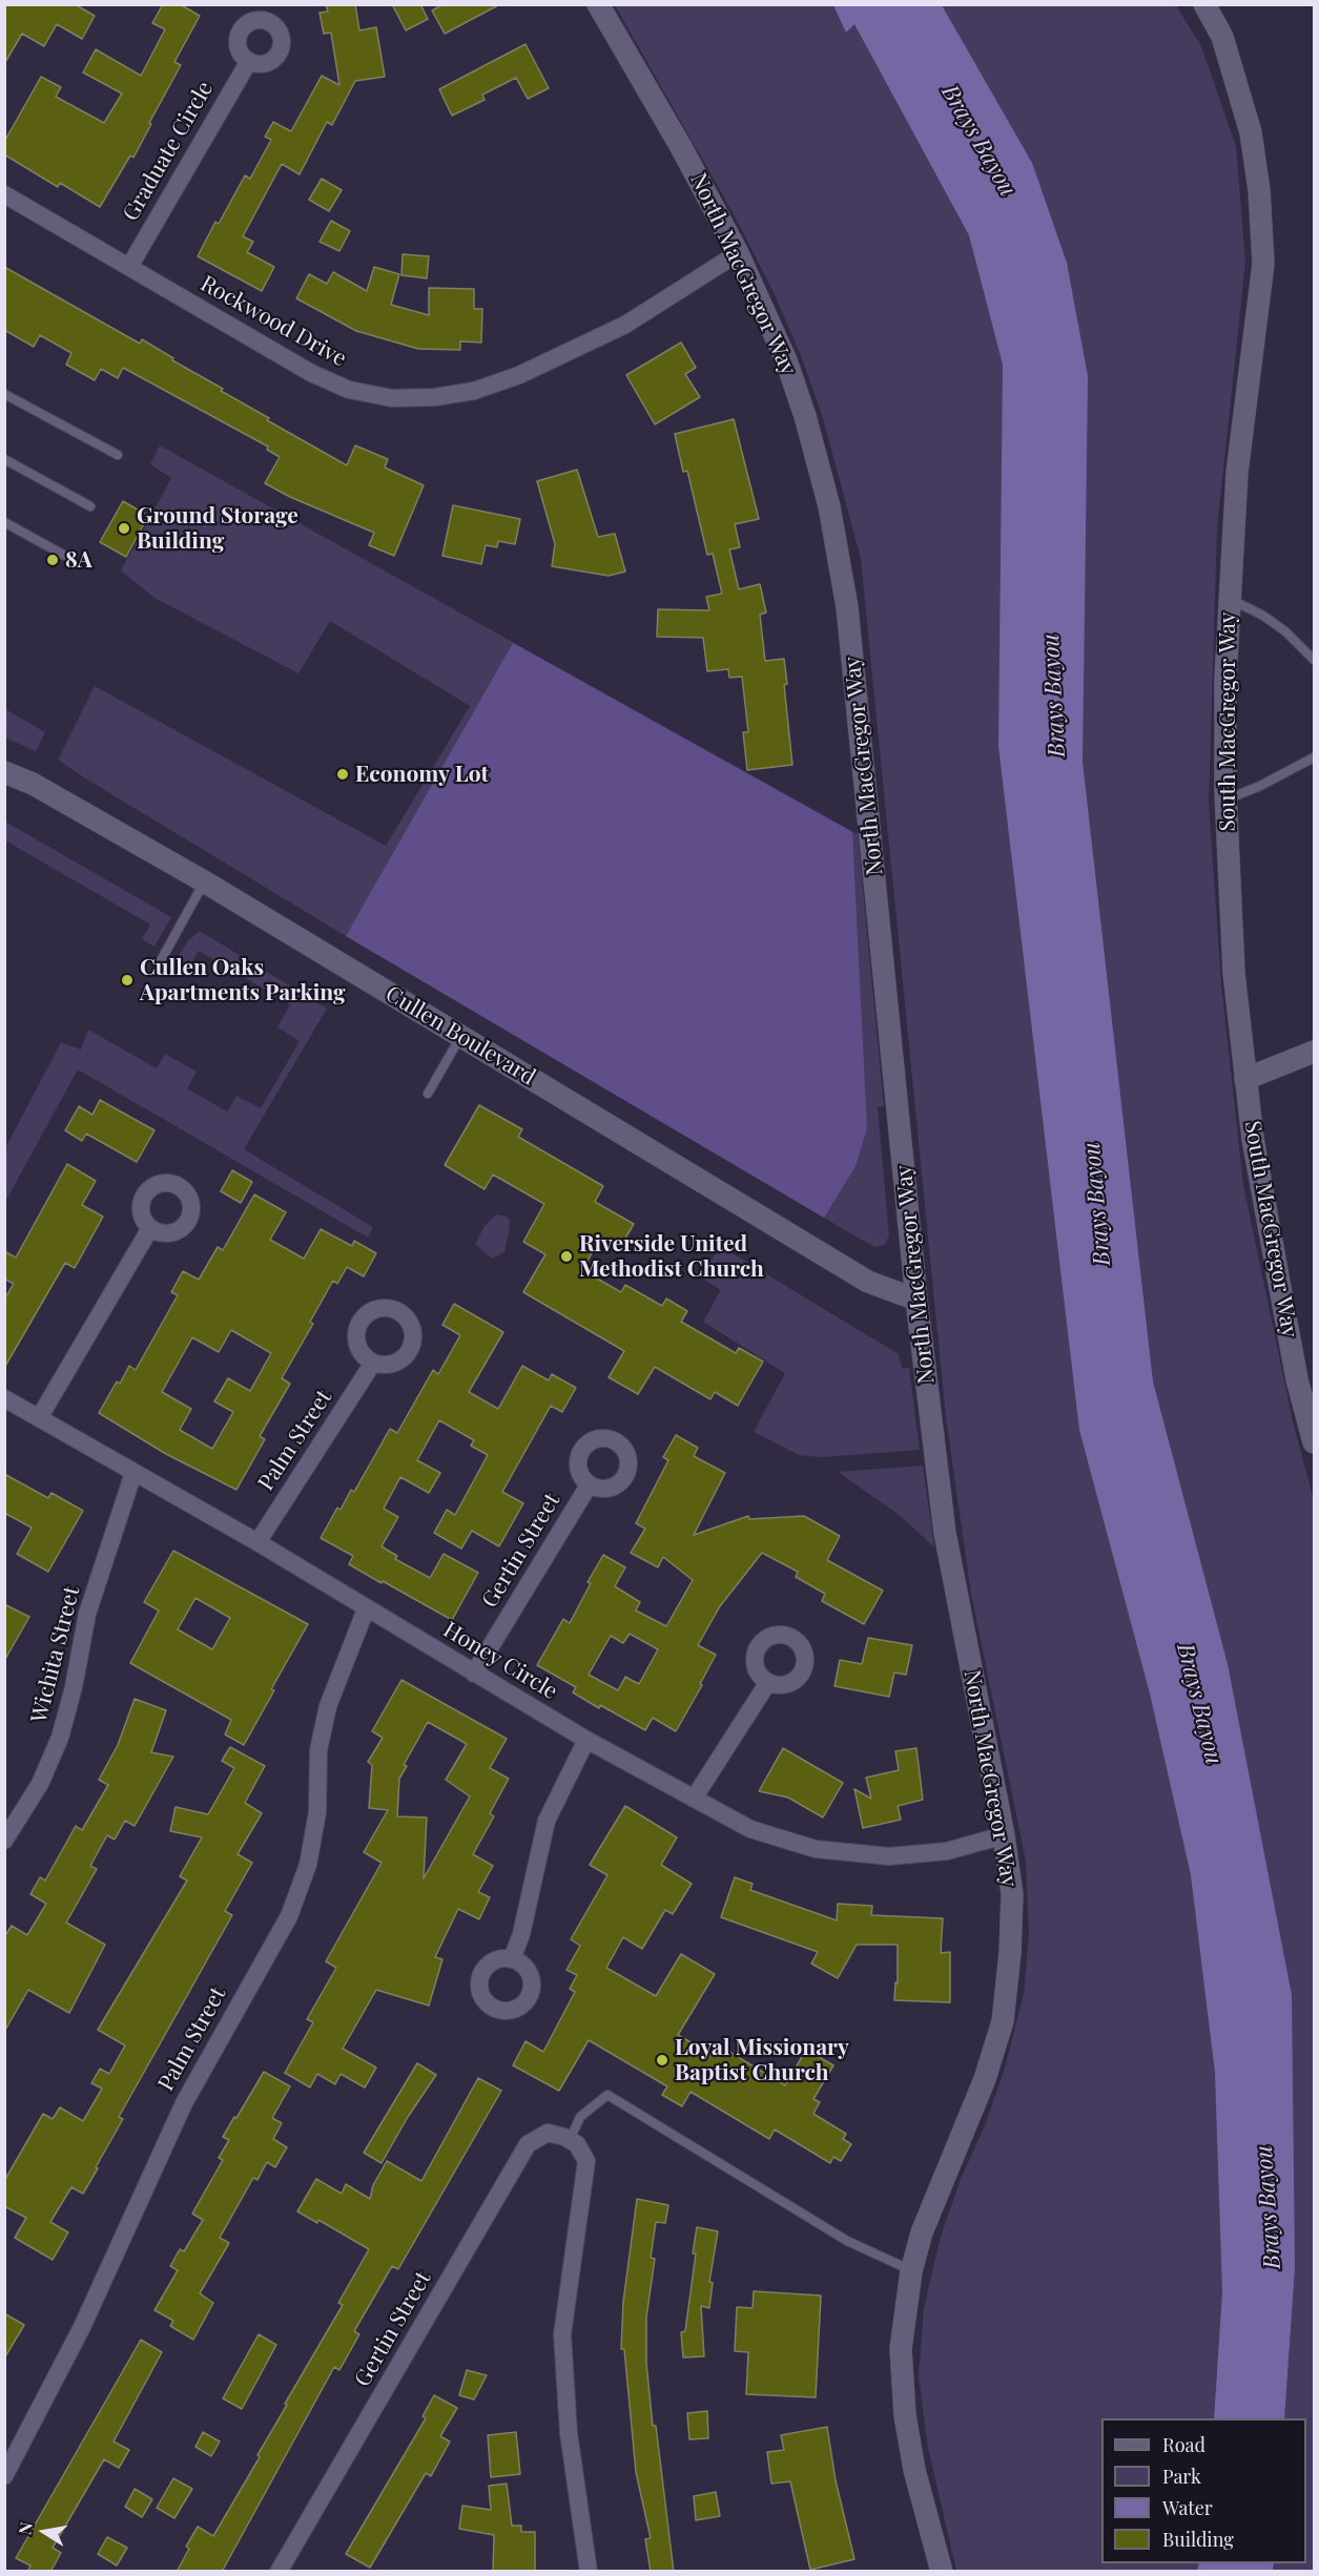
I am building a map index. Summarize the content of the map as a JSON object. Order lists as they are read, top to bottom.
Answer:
{
  "streets": {
    "street": [
      "Graduate Circle",
      "North MacGregor Way",
      "Rockwood Drive",
      "South MacGregor Way",
      "Cullen Boulevard",
      "Palm Street",
      "Gertin Street",
      "Wichita Street",
      "Honey Circle"
    ]
  },
  "crossings": [
    ["Graduate Circle", "Rockwood Drive"],
    ["North MacGregor Way", "Rockwood Drive"],
    ["North MacGregor Way", "Cullen Boulevard"],
    ["North MacGregor Way", "Honey Circle"],
    ["Palm Street", "Honey Circle"],
    ["Gertin Street", "Honey Circle"],
    ["Wichita Street", "Honey Circle"]
  ],
  "water": ["Brays Bayou"],
  "places": [
    "Ground Storage Building",
    "8A",
    "Economy Lot",
    "Cullen Oaks Apartments Parking",
    "Riverside United Methodist Church",
    "Loyal Missionary Baptist Church"
  ],
  "legend": [
    "Road",
    "Park",
    "Water",
    "Building"
  ],
  "north": "left"
}
